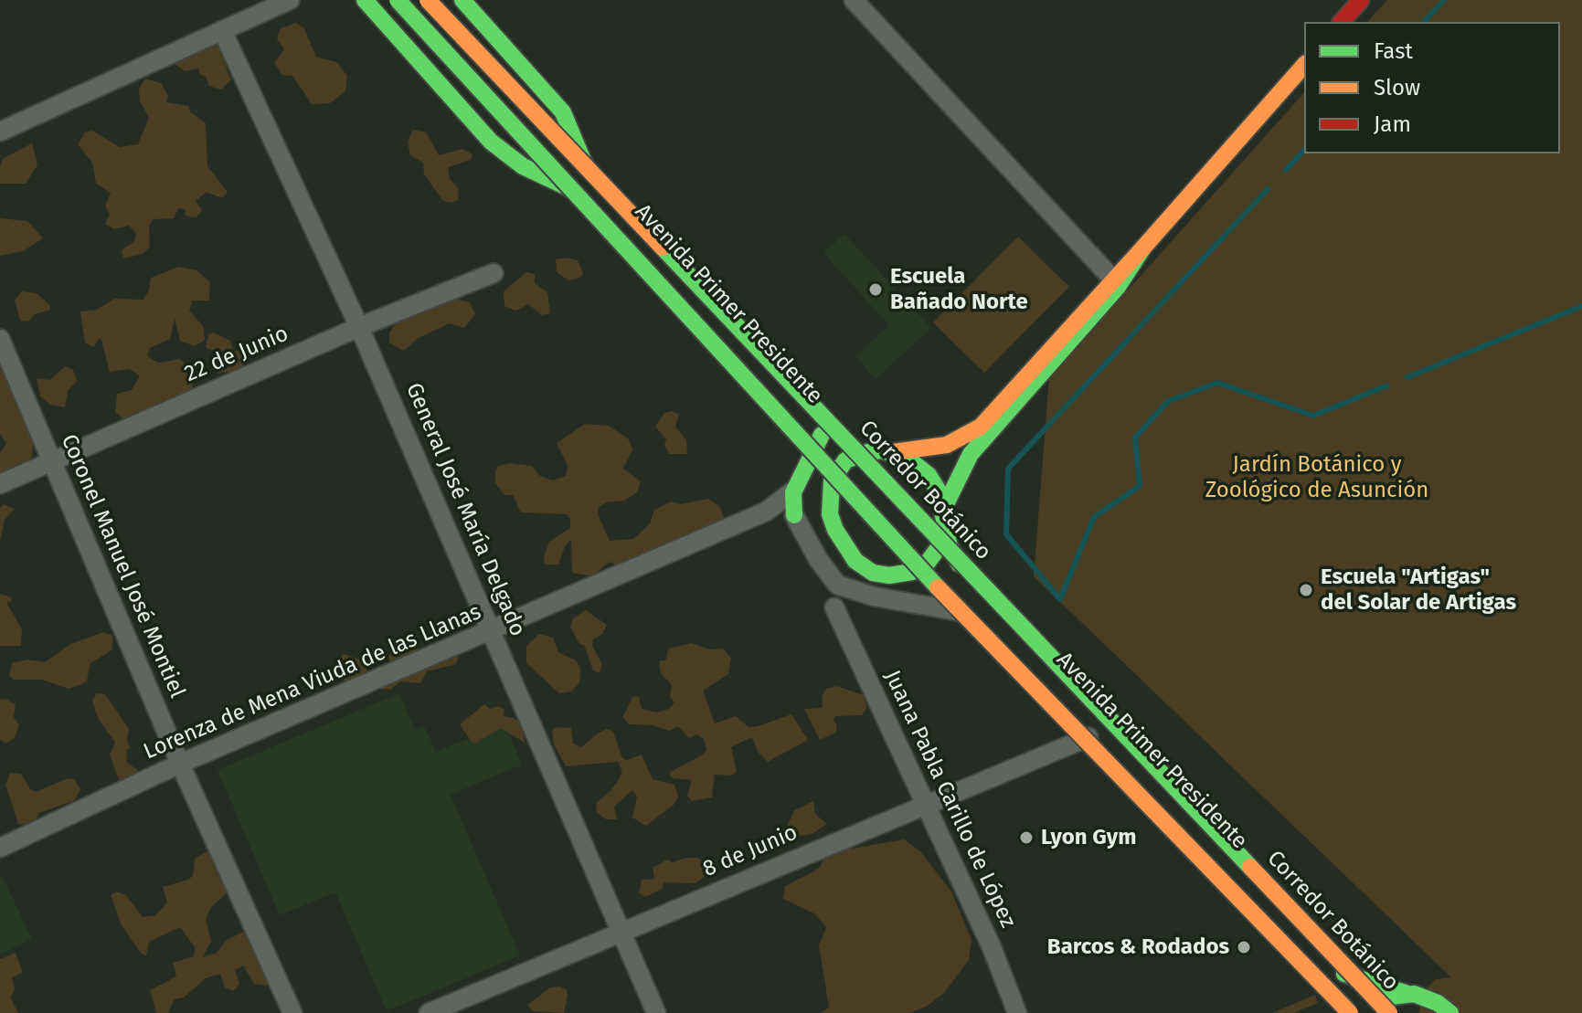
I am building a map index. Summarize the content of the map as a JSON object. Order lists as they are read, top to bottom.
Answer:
{
  "streets": {
    "main road": ["Avenida Primer Presidente", "Corredor Botánico"],
    "street": [
      "22 de Junio",
      "General José María Delgado",
      "Coronel Manuel José Montiel",
      "Lorenza de Mena Viuda de las Llanas",
      "Juana Pabla Carillo de López",
      "8 de Junio"
    ]
  },
  "crossings": [
    ["Avenida Primer Presidente", "8 de Junio"],
    ["22 de Junio", "General José María Delgado"],
    ["22 de Junio", "Coronel Manuel José Montiel"],
    ["General José María Delgado", "Lorenza de Mena Viuda de las Llanas"],
    ["General José María Delgado", "8 de Junio"],
    ["Coronel Manuel José Montiel", "Lorenza de Mena Viuda de las Llanas"],
    ["Juana Pabla Carillo de López", "8 de Junio"]
  ],
  "parks": ["Jardín Botánico y Zoológico de Asunción"],
  "places": [
    "Escuela Bañado Norte",
    "Escuela \"Artigas\" del Solar de Artigas",
    "Lyon Gym",
    "Barcos & Rodados"
  ],
  "legend": ["Fast", "Slow", "Jam"]
}
